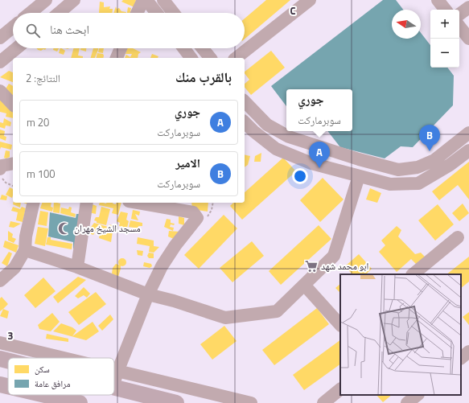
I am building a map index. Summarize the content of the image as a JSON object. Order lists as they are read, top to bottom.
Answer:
{
  "places": {
    "mosque": ["مسجد الشيخ مهران"],
    "supermarket": ["ابو محمد شهد"]
  },
  "legend": ["سكن", "مرافق عامة"],
  "north": "left",
  "page": {
    "map_buttons": ["+", "−"],
    "search": "ابحث هنا",
    "heading": ["بالقرب منك", "النتائج: 2"],
    "popup": ["جوري", "سوبرماركت"],
    "list": [
      {
        "mark": "A",
        "name": "جوري",
        "note": "سوبرماركت",
        "value": "20 m"
      },
      {
        "mark": "B",
        "name": "الامير",
        "note": "سوبرماركت",
        "value": "100 m"
      }
    ],
    "pins": ["B", "A"]
  },
  "grid": {
    "columns": ["C"],
    "rows": ["3"]
  }
}
